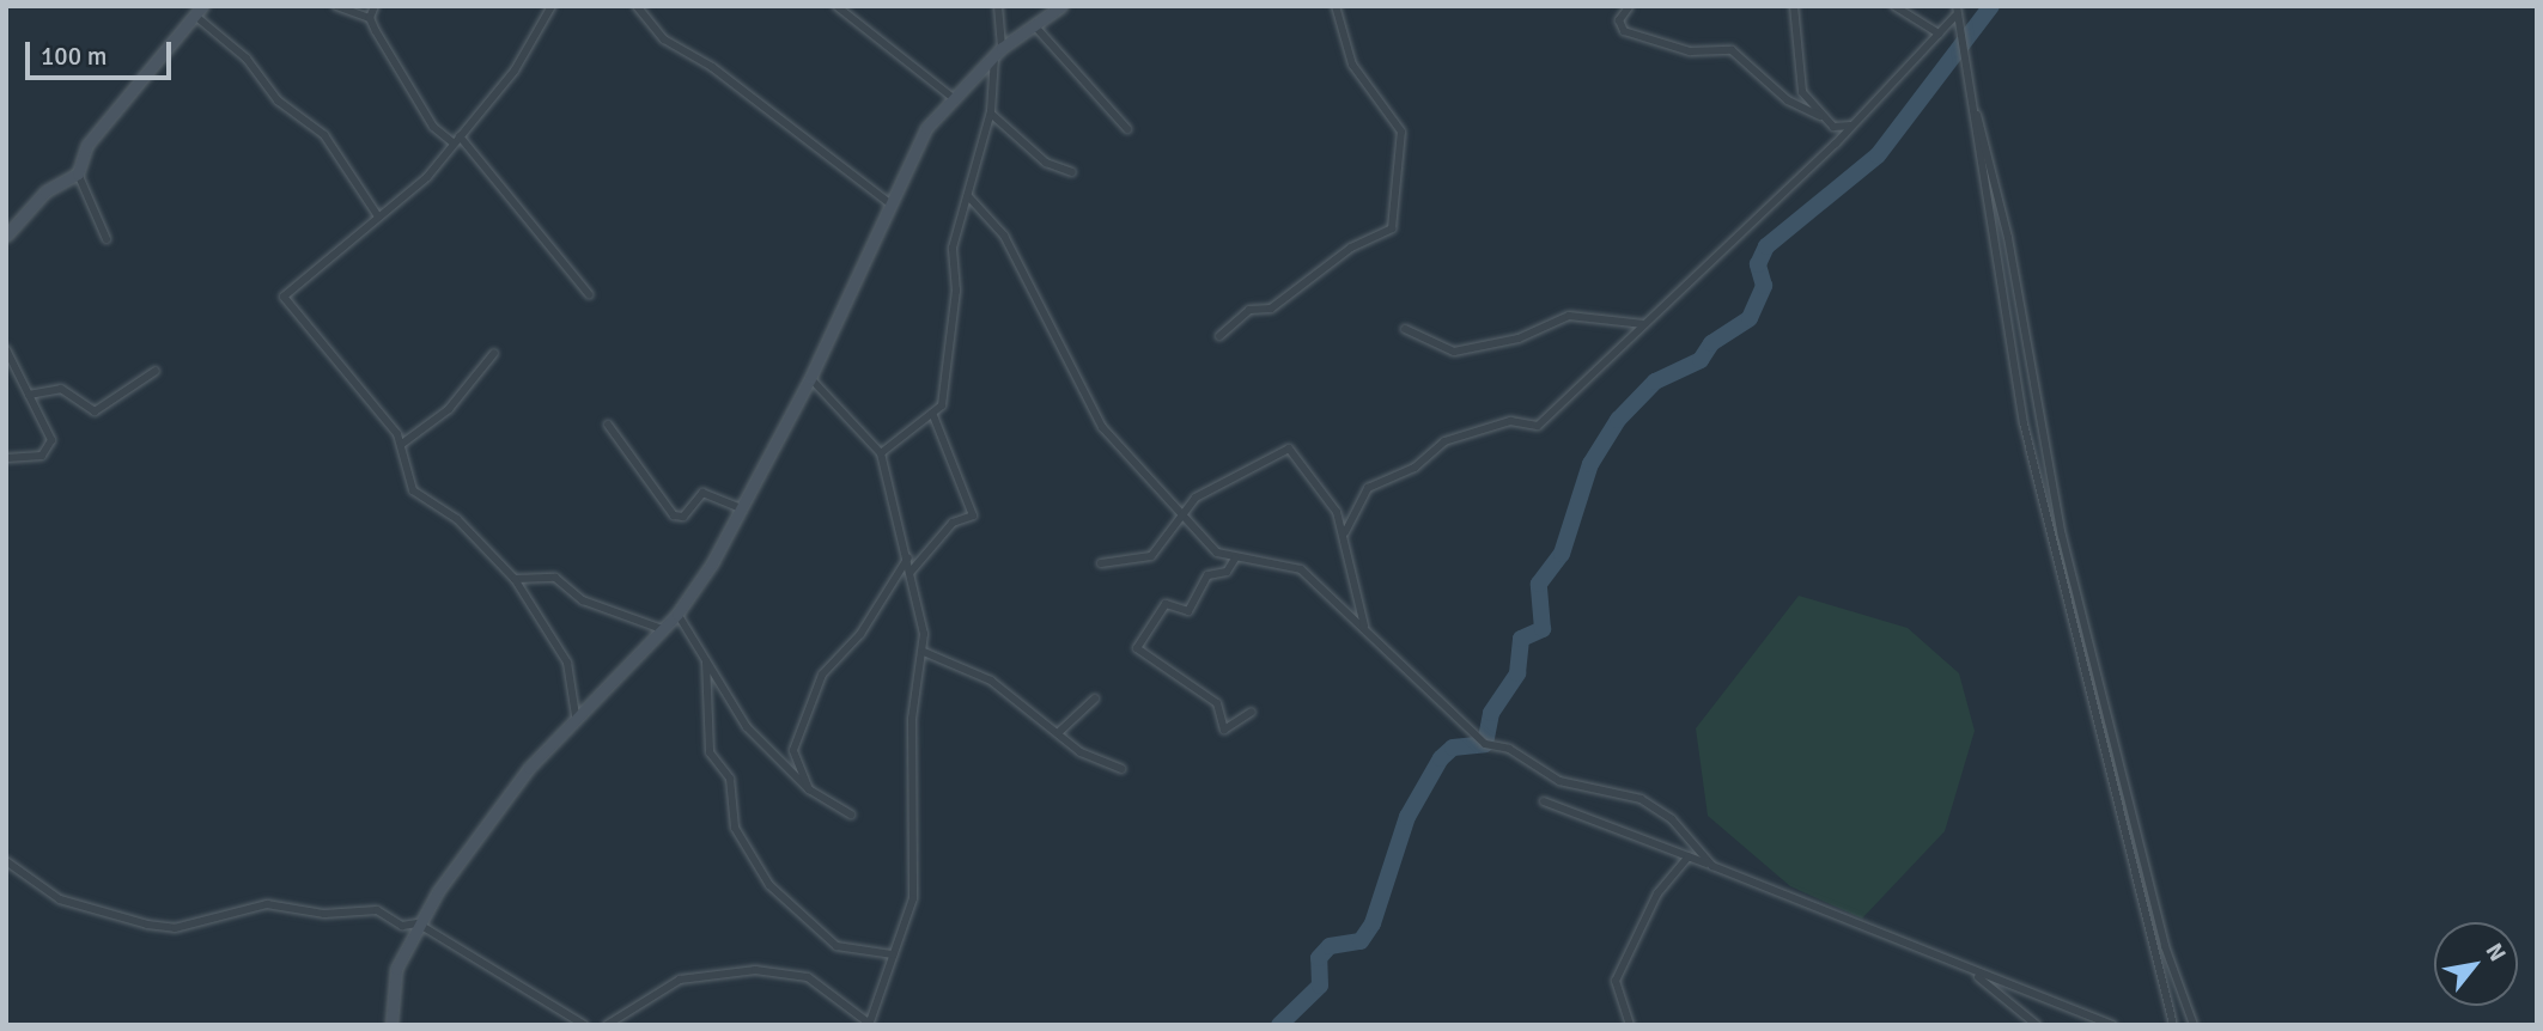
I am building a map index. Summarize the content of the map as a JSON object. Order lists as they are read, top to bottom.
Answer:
{
  "scale_bar": "100 m",
  "north": "top right"
}
